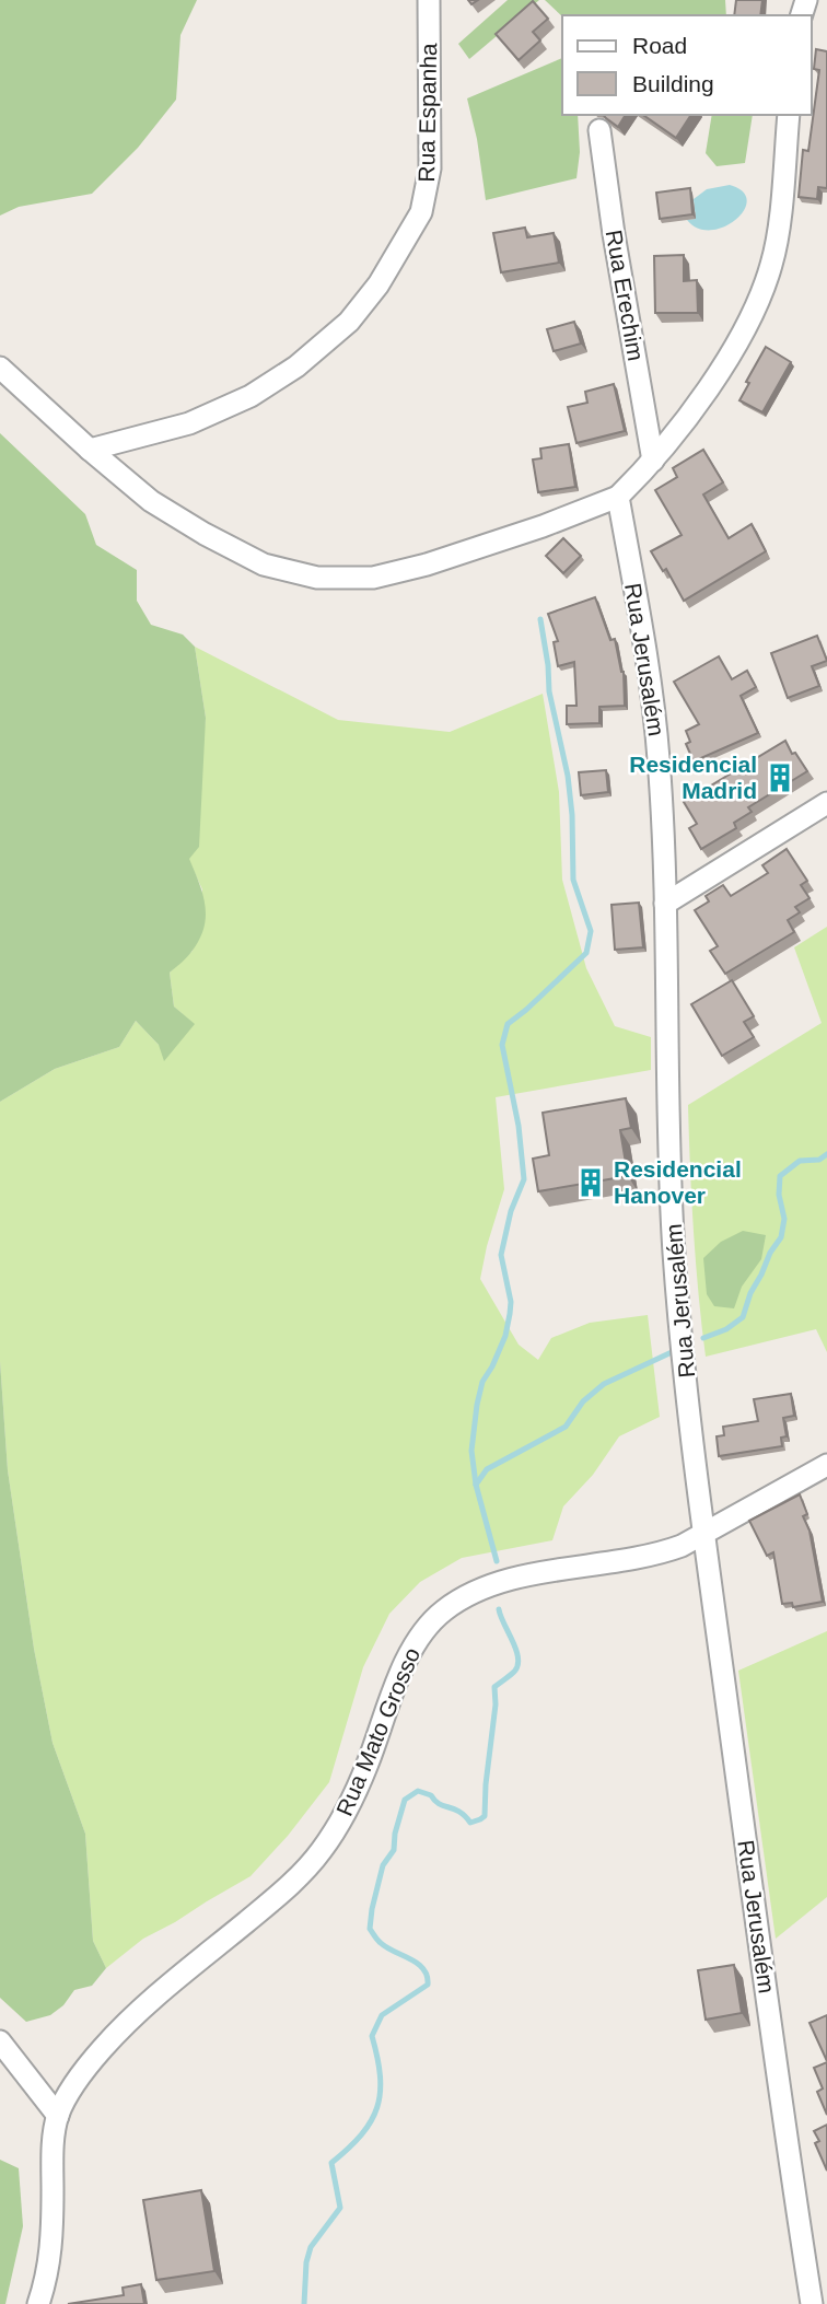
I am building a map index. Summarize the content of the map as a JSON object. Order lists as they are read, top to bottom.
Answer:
{
  "streets": {
    "street": [
      "Rua Espanha",
      "Rua Erechim",
      "Rua Jerusalém",
      "Rua Mato Grosso"
    ]
  },
  "crossings": [
    ["Rua Jerusalém", "Rua Mato Grosso"]
  ],
  "places": {
    "building": ["Residencial Madrid", "Residencial Hanover"]
  },
  "legend": ["Road", "Building"]
}
